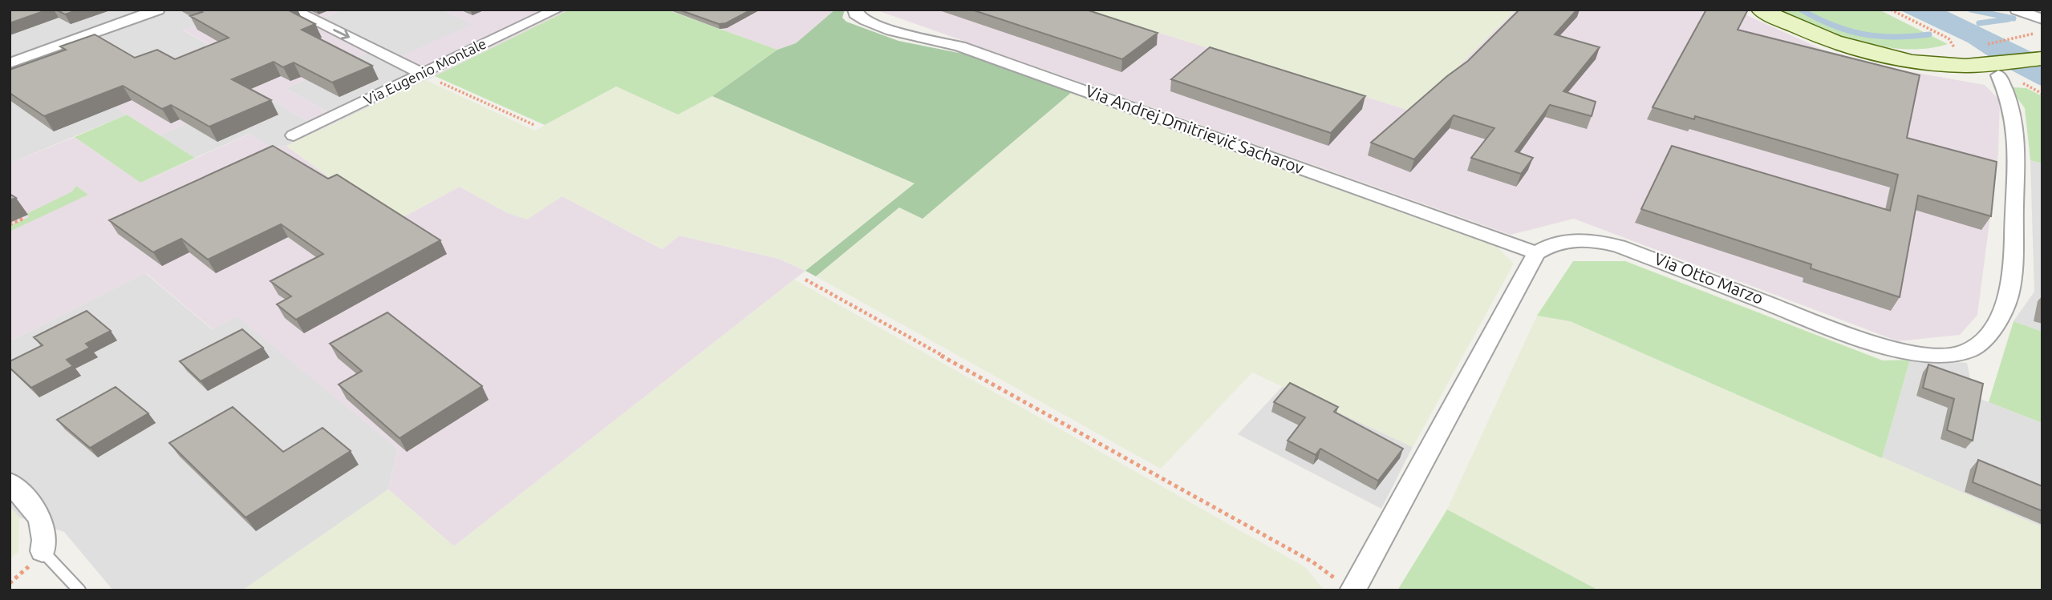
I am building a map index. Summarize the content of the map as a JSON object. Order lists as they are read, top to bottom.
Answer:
{
  "streets": {
    "street": ["Via Eugenio Montale", "Via Andrej Dmitrievič Sacharov", "Via Otto Marzo"]
  },
  "crossings": [
    ["Via Andrej Dmitrievič Sacharov", "Via Otto Marzo"]
  ]
}
